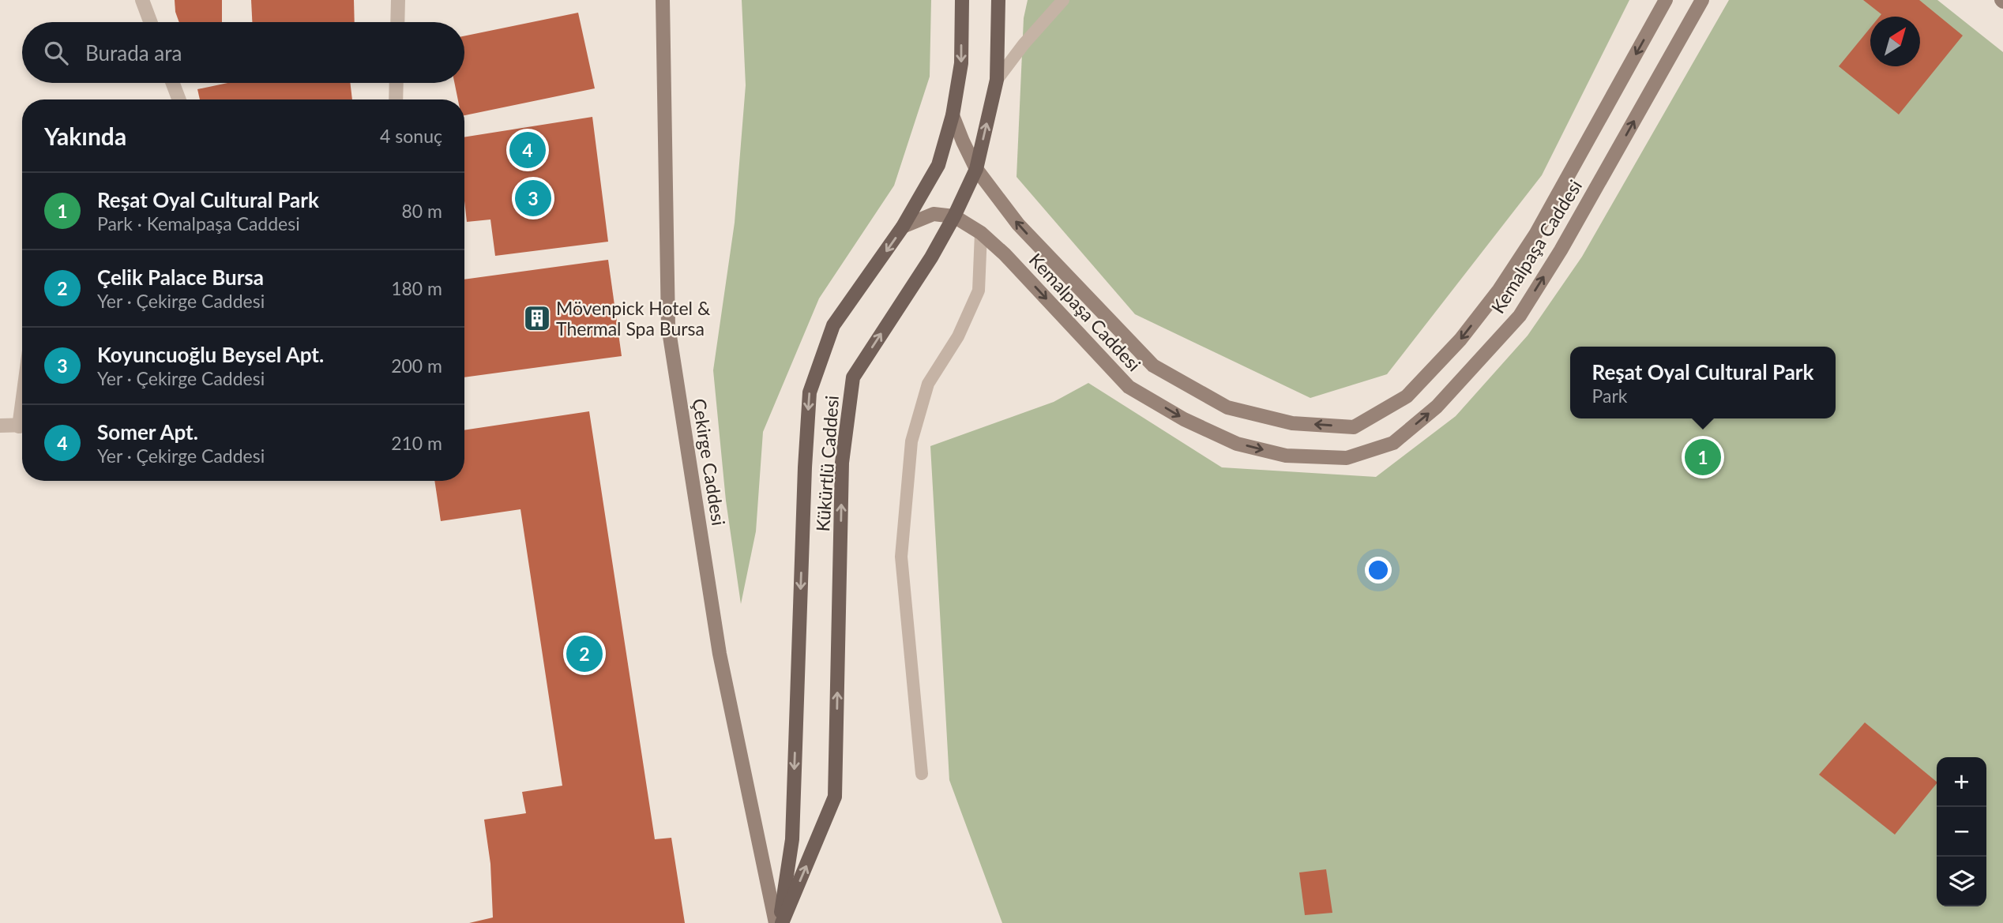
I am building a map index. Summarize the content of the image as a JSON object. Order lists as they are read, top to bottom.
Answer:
{
  "streets": {
    "main road": ["Kemalpaşa Caddesi", "Çekirge Caddesi", "Kükürtlü Caddesi"]
  },
  "crossings": [
    ["Kemalpaşa Caddesi", "Kükürtlü Caddesi"],
    ["Çekirge Caddesi", "Kükürtlü Caddesi"]
  ],
  "places": {
    "building": ["Mövenpick Hotel & Thermal Spa Bursa"]
  },
  "north": "top right",
  "page": {
    "search": "Burada ara",
    "heading": ["Yakında", "4 sonuç"],
    "pins": [
      "4",
      "3",
      "1",
      "2"
    ],
    "list": [
      {
        "mark": "1",
        "name": "Reşat Oyal Cultural Park",
        "note": "Park · Kemalpaşa Caddesi",
        "value": "80 m"
      },
      {
        "mark": "2",
        "name": "Çelik Palace Bursa",
        "note": "Yer · Çekirge Caddesi",
        "value": "180 m"
      },
      {
        "mark": "3",
        "name": "Koyuncuoğlu Beysel Apt.",
        "note": "Yer · Çekirge Caddesi",
        "value": "200 m"
      },
      {
        "mark": "4",
        "name": "Somer Apt.",
        "note": "Yer · Çekirge Caddesi",
        "value": "210 m"
      }
    ],
    "popup": ["Reşat Oyal Cultural Park", "Park"],
    "map_buttons": ["+", "−"]
  }
}
